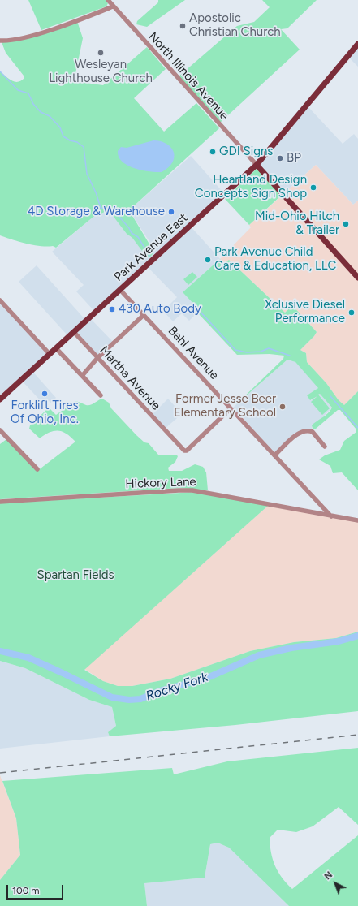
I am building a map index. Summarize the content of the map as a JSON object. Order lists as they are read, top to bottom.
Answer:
{
  "streets": {
    "main road": ["Park Avenue East"],
    "street": [
      "North Illinois Avenue",
      "Bahl Avenue",
      "Martha Avenue",
      "Hickory Lane"
    ]
  },
  "crossings": [
    ["North Illinois Avenue", "Park Avenue East"],
    ["Park Avenue East", "Bahl Avenue"],
    ["Park Avenue East", "Martha Avenue"],
    ["Bahl Avenue", "Martha Avenue"],
    ["Bahl Avenue", "Hickory Lane"]
  ],
  "water": ["Rocky Fork"],
  "parks": ["Spartan Fields"],
  "places": [
    "Apostolic Christian Church",
    "Wesleyan Lighthouse Church",
    "GDI Signs",
    "BP",
    "Heartland Design Concepts Sign Shop",
    "4D Storage & Warehouse",
    "Mid-Ohio Hitch & Trailer",
    "Park Avenue Child Care & Education, LLC",
    "430 Auto Body",
    "Xclusive Diesel Performance",
    "Forklift Tires Of Ohio, Inc.",
    "Former Jesse Beer Elementary School"
  ],
  "scale_bar": "100 m",
  "north": "top left"
}
